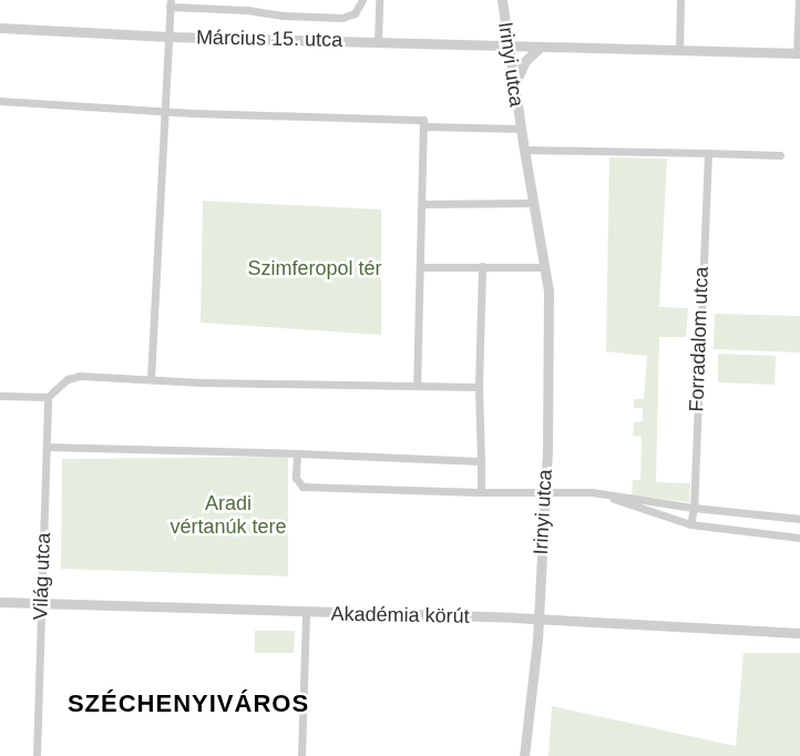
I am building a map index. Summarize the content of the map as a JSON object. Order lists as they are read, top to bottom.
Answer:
{
  "streets": {
    "street": [
      "Március 15. utca",
      "Irinyi utca",
      "Forradalom utca",
      "Világ utca",
      "Akadémia körút"
    ]
  },
  "crossings": [
    ["Március 15. utca", "Irinyi utca"],
    ["Irinyi utca", "Akadémia körút"],
    ["Világ utca", "Akadémia körút"]
  ],
  "districts": ["SZÉCHENYIVÁROS"],
  "parks": ["Szimferopol tér", "Aradi vértanúk tere"]
}
